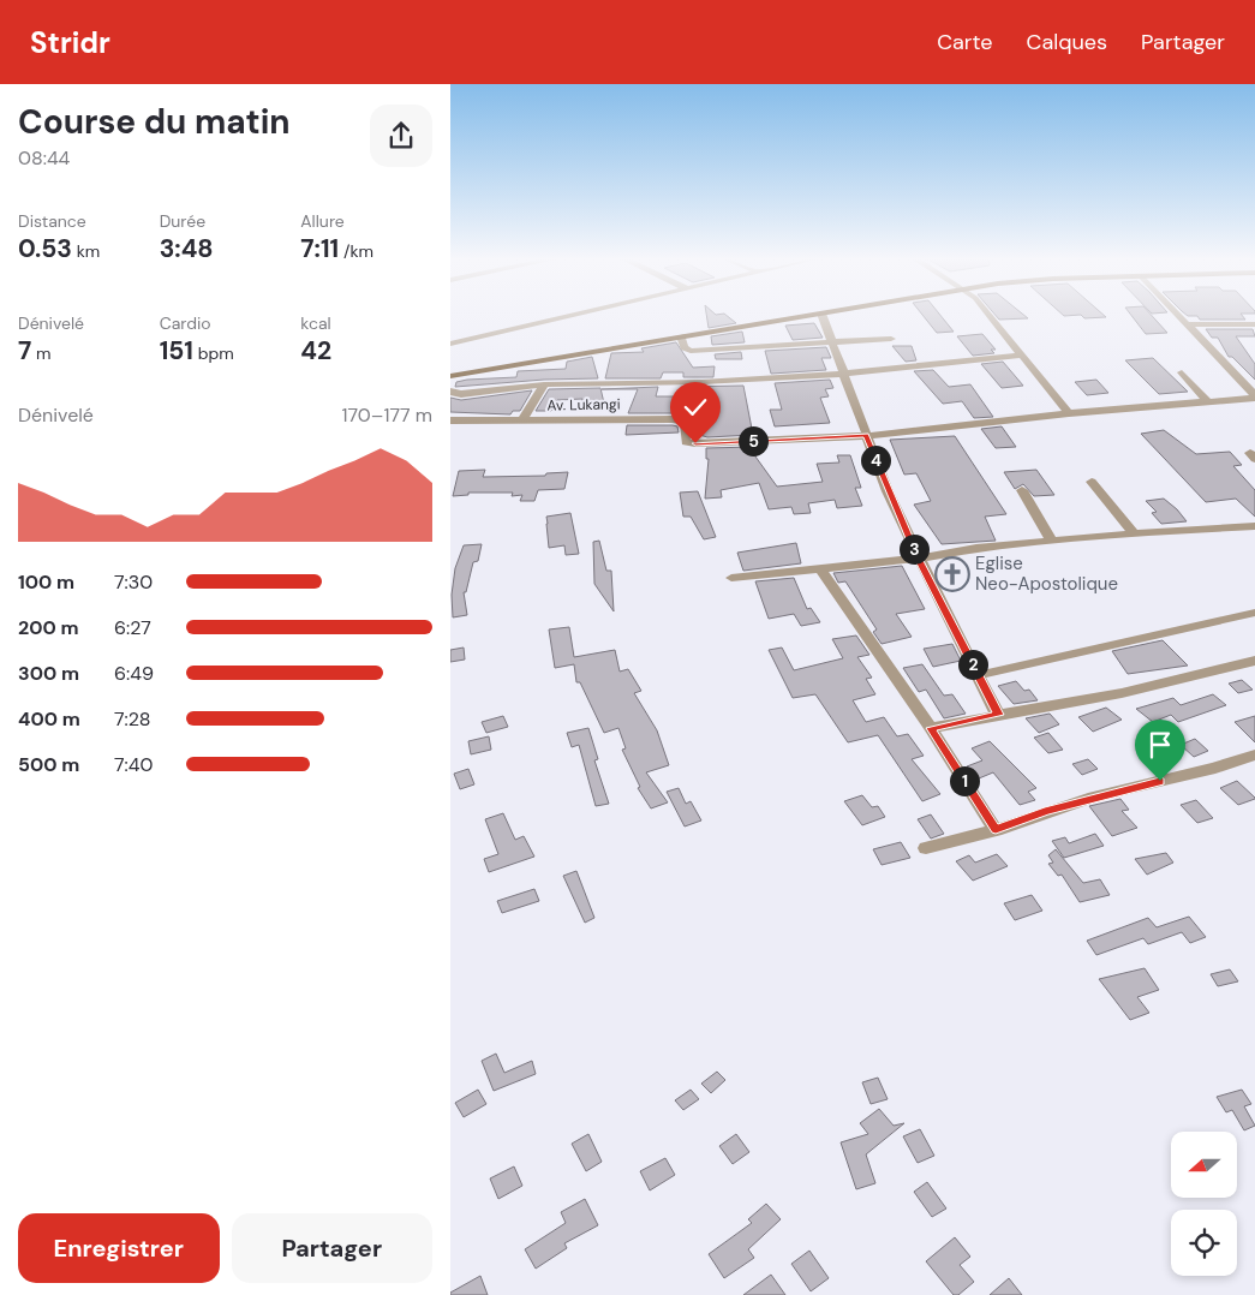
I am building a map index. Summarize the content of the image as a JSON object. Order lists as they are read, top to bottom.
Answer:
{
  "streets": {
    "street": ["Av. Lukangi"]
  },
  "places": {
    "church": ["Eglise Neo-Apostolique"]
  },
  "north": "left",
  "page": {
    "header": "Stridr",
    "nav": ["Carte", "Calques", "Partager"],
    "heading": ["Course du matin", "08:44"],
    "stats": [
      ["Distance", "0.53 km"],
      ["Durée", "3:48"],
      ["Allure", "7:11 /km"],
      ["Dénivelé", "7 m"],
      ["Cardio", "151 bpm"],
      ["kcal", "42"]
    ],
    "chart": ["Dénivelé", "170–177 m"],
    "pins": [
      "5",
      "4",
      "3",
      "2",
      "1"
    ],
    "list": [
      {
        "name": "100 m",
        "note": "7:30"
      },
      {
        "name": "200 m",
        "note": "6:27"
      },
      {
        "name": "300 m",
        "note": "6:49"
      },
      {
        "name": "400 m",
        "note": "7:28"
      },
      {
        "name": "500 m",
        "note": "7:40"
      }
    ],
    "buttons": ["Enregistrer", "Partager"]
  }
}
